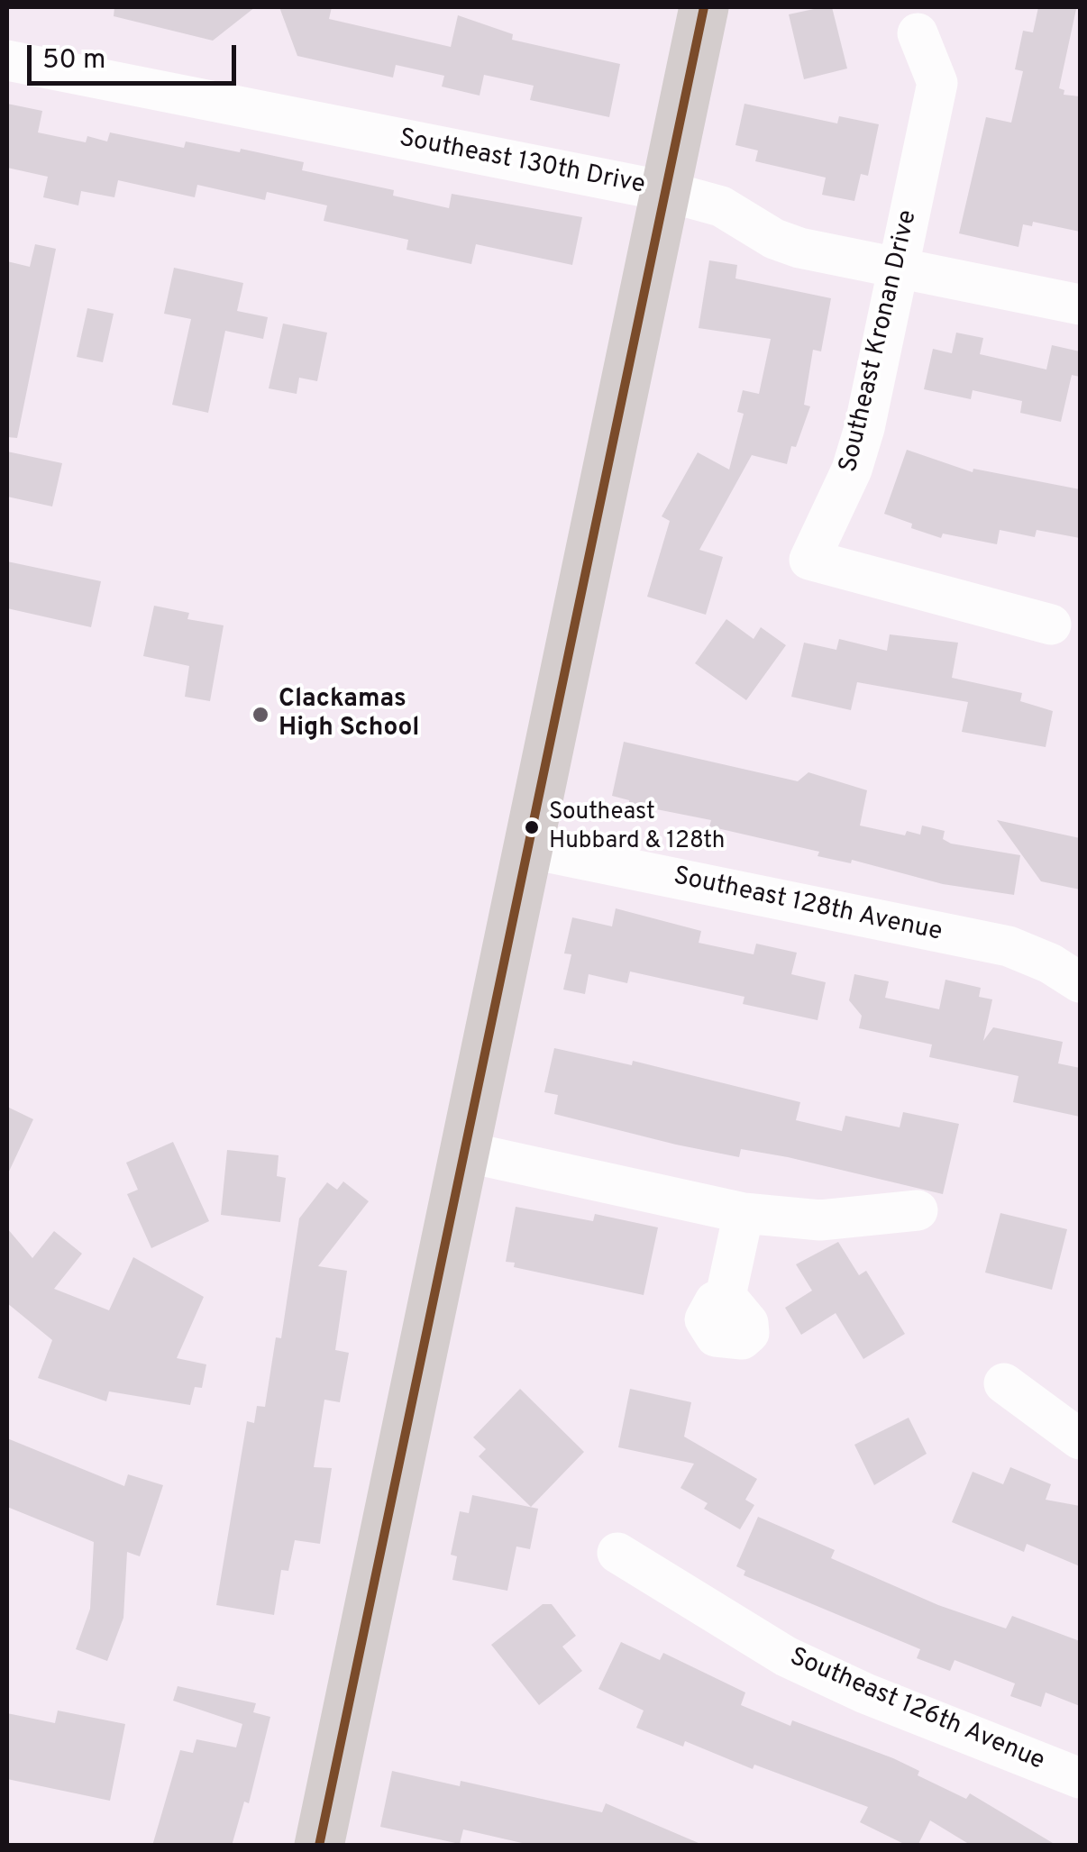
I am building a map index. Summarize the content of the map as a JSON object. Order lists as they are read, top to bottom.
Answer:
{
  "streets": {
    "street": [
      "Southeast 130th Drive",
      "Southeast Kronan Drive",
      "Southeast 128th Avenue",
      "Southeast 126th Avenue"
    ]
  },
  "crossings": [
    ["Southeast 130th Drive", "Southeast Kronan Drive"]
  ],
  "places": ["Clackamas High School", "Southeast Hubbard & 128th"],
  "scale_bar": "50 m"
}
